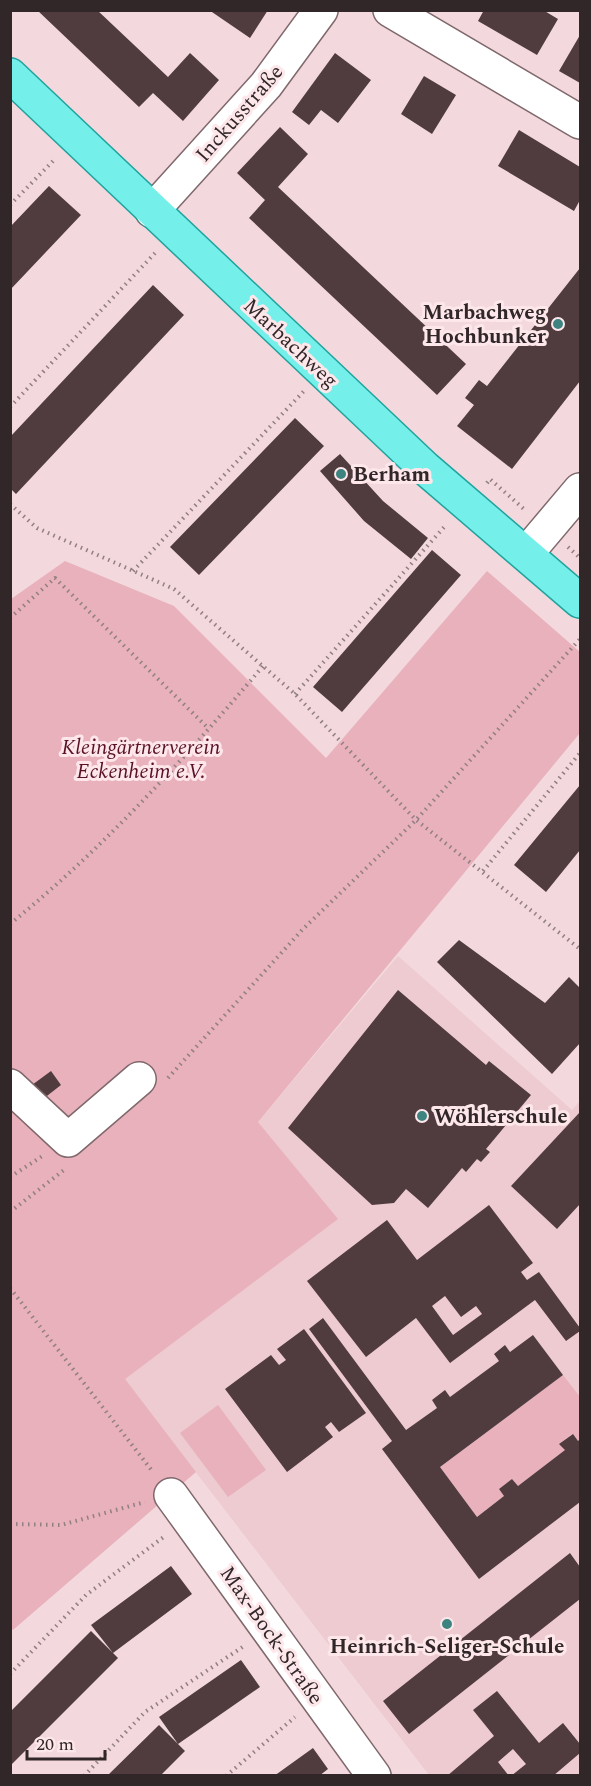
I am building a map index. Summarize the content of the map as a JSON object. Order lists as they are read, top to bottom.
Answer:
{
  "streets": {
    "main road": ["Marbachweg"],
    "street": ["Inckusstraße", "Max-Bock-Straße"]
  },
  "crossings": [
    ["Inckusstraße", "Marbachweg"]
  ],
  "parks": ["Kleingärtnerverein Eckenheim e.V."],
  "places": [
    "Marbachweg Hochbunker",
    "Berham",
    "Wöhlerschule",
    "Heinrich-Seliger-Schule"
  ],
  "scale_bar": "20 m"
}
